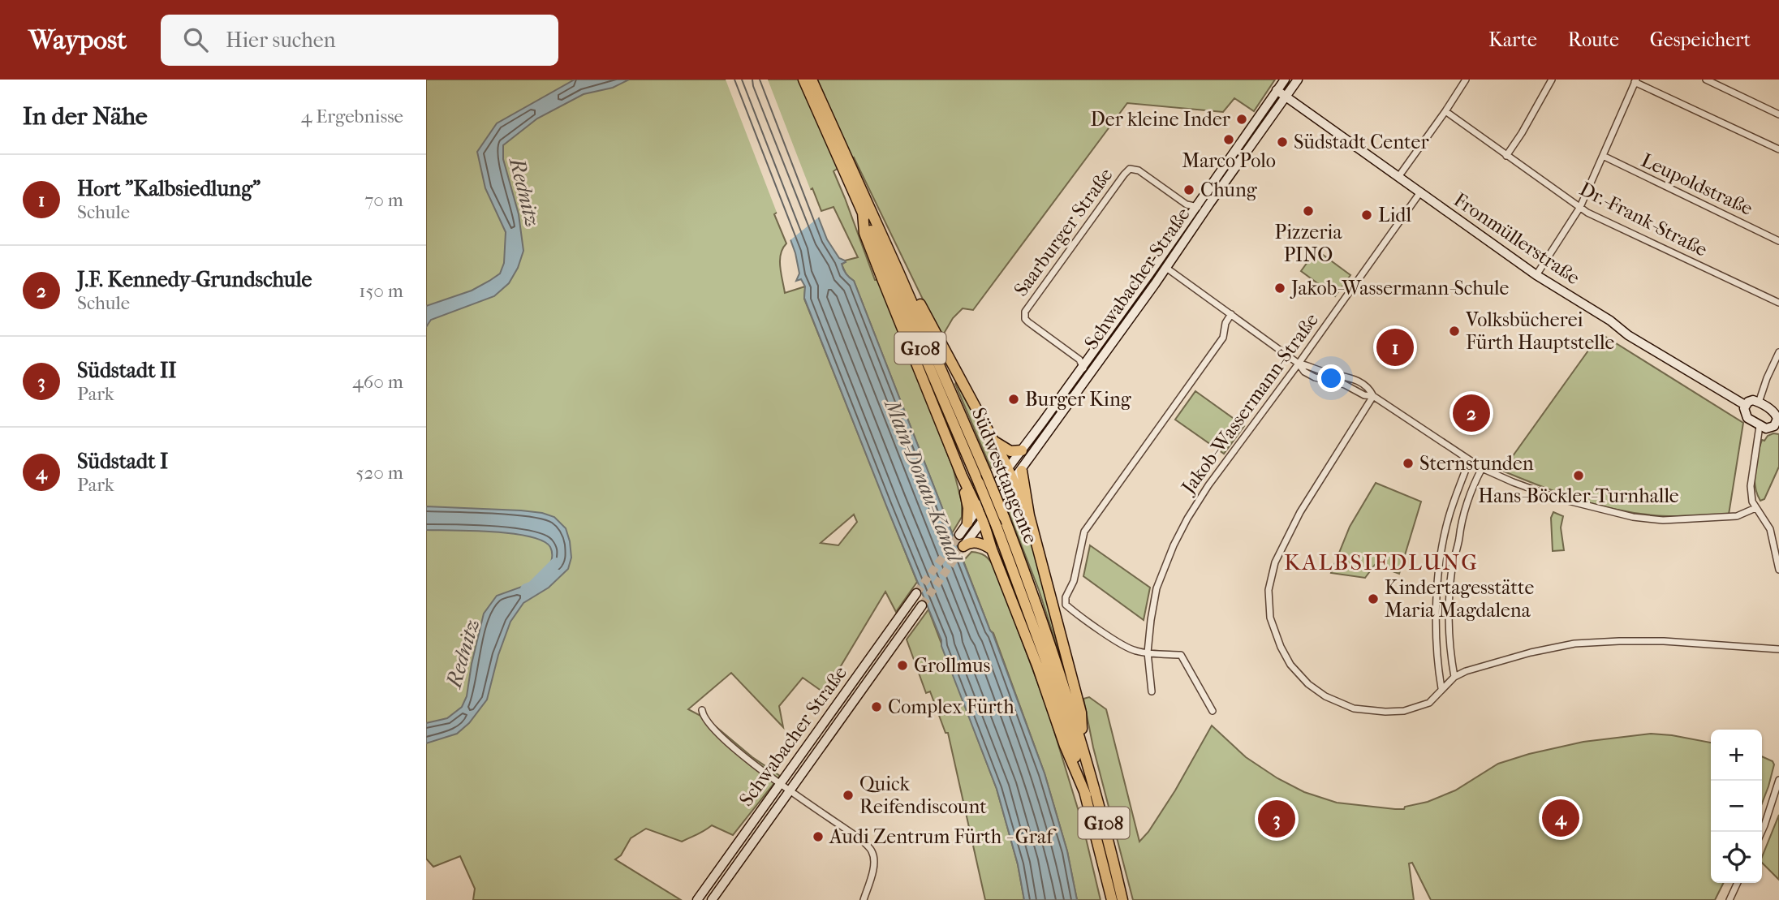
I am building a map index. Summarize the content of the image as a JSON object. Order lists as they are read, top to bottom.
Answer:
{
  "streets": {
    "highway": ["G108", "Südwesttangente"],
    "main road": ["Fronmüllerstraße", "Schwabacher Straße"],
    "street": [
      "Leupoldstraße",
      "Dr.-Frank-Straße",
      "Saarburger Straße",
      "Jakob-Wassermann-Straße"
    ]
  },
  "crossings": [
    ["Saarburger Straße", "Schwabacher Straße"],
    ["Fronmüllerstraße", "Schwabacher Straße"],
    ["Fronmüllerstraße", "Jakob-Wassermann-Straße"]
  ],
  "districts": ["KALBSIEDLUNG"],
  "water": ["Rednitz", "Main-Donau-Kanal"],
  "places": [
    "Der kleine Inder",
    "Marco Polo",
    "Südstadt Center",
    "Chung",
    "Pizzeria PINO",
    "Lidl",
    "Jakob-Wassermann-Schule",
    "Volksbücherei Fürth Hauptstelle",
    "Burger King",
    "Sternstunden",
    "Hans-Böckler-Turnhalle",
    "Kindertagesstätte Maria Magdalena",
    "Grollmus",
    "Complex Fürth",
    "Quick Reifendiscount",
    "Audi Zentrum Fürth - Graf"
  ],
  "page": {
    "header": "Waypost",
    "search": "Hier suchen",
    "nav": ["Karte", "Route", "Gespeichert"],
    "heading": ["In der Nähe", "4 Ergebnisse"],
    "list": [
      {
        "mark": "1",
        "name": "Hort \"Kalbsiedlung\"",
        "note": "Schule",
        "value": "70 m"
      },
      {
        "mark": "2",
        "name": "J.F. Kennedy-Grundschule",
        "note": "Schule",
        "value": "150 m"
      },
      {
        "mark": "3",
        "name": "Südstadt II",
        "note": "Park",
        "value": "460 m"
      },
      {
        "mark": "4",
        "name": "Südstadt I",
        "note": "Park",
        "value": "520 m"
      }
    ],
    "pins": [
      "1",
      "2",
      "4",
      "3"
    ],
    "map_buttons": ["+", "−"]
  }
}
